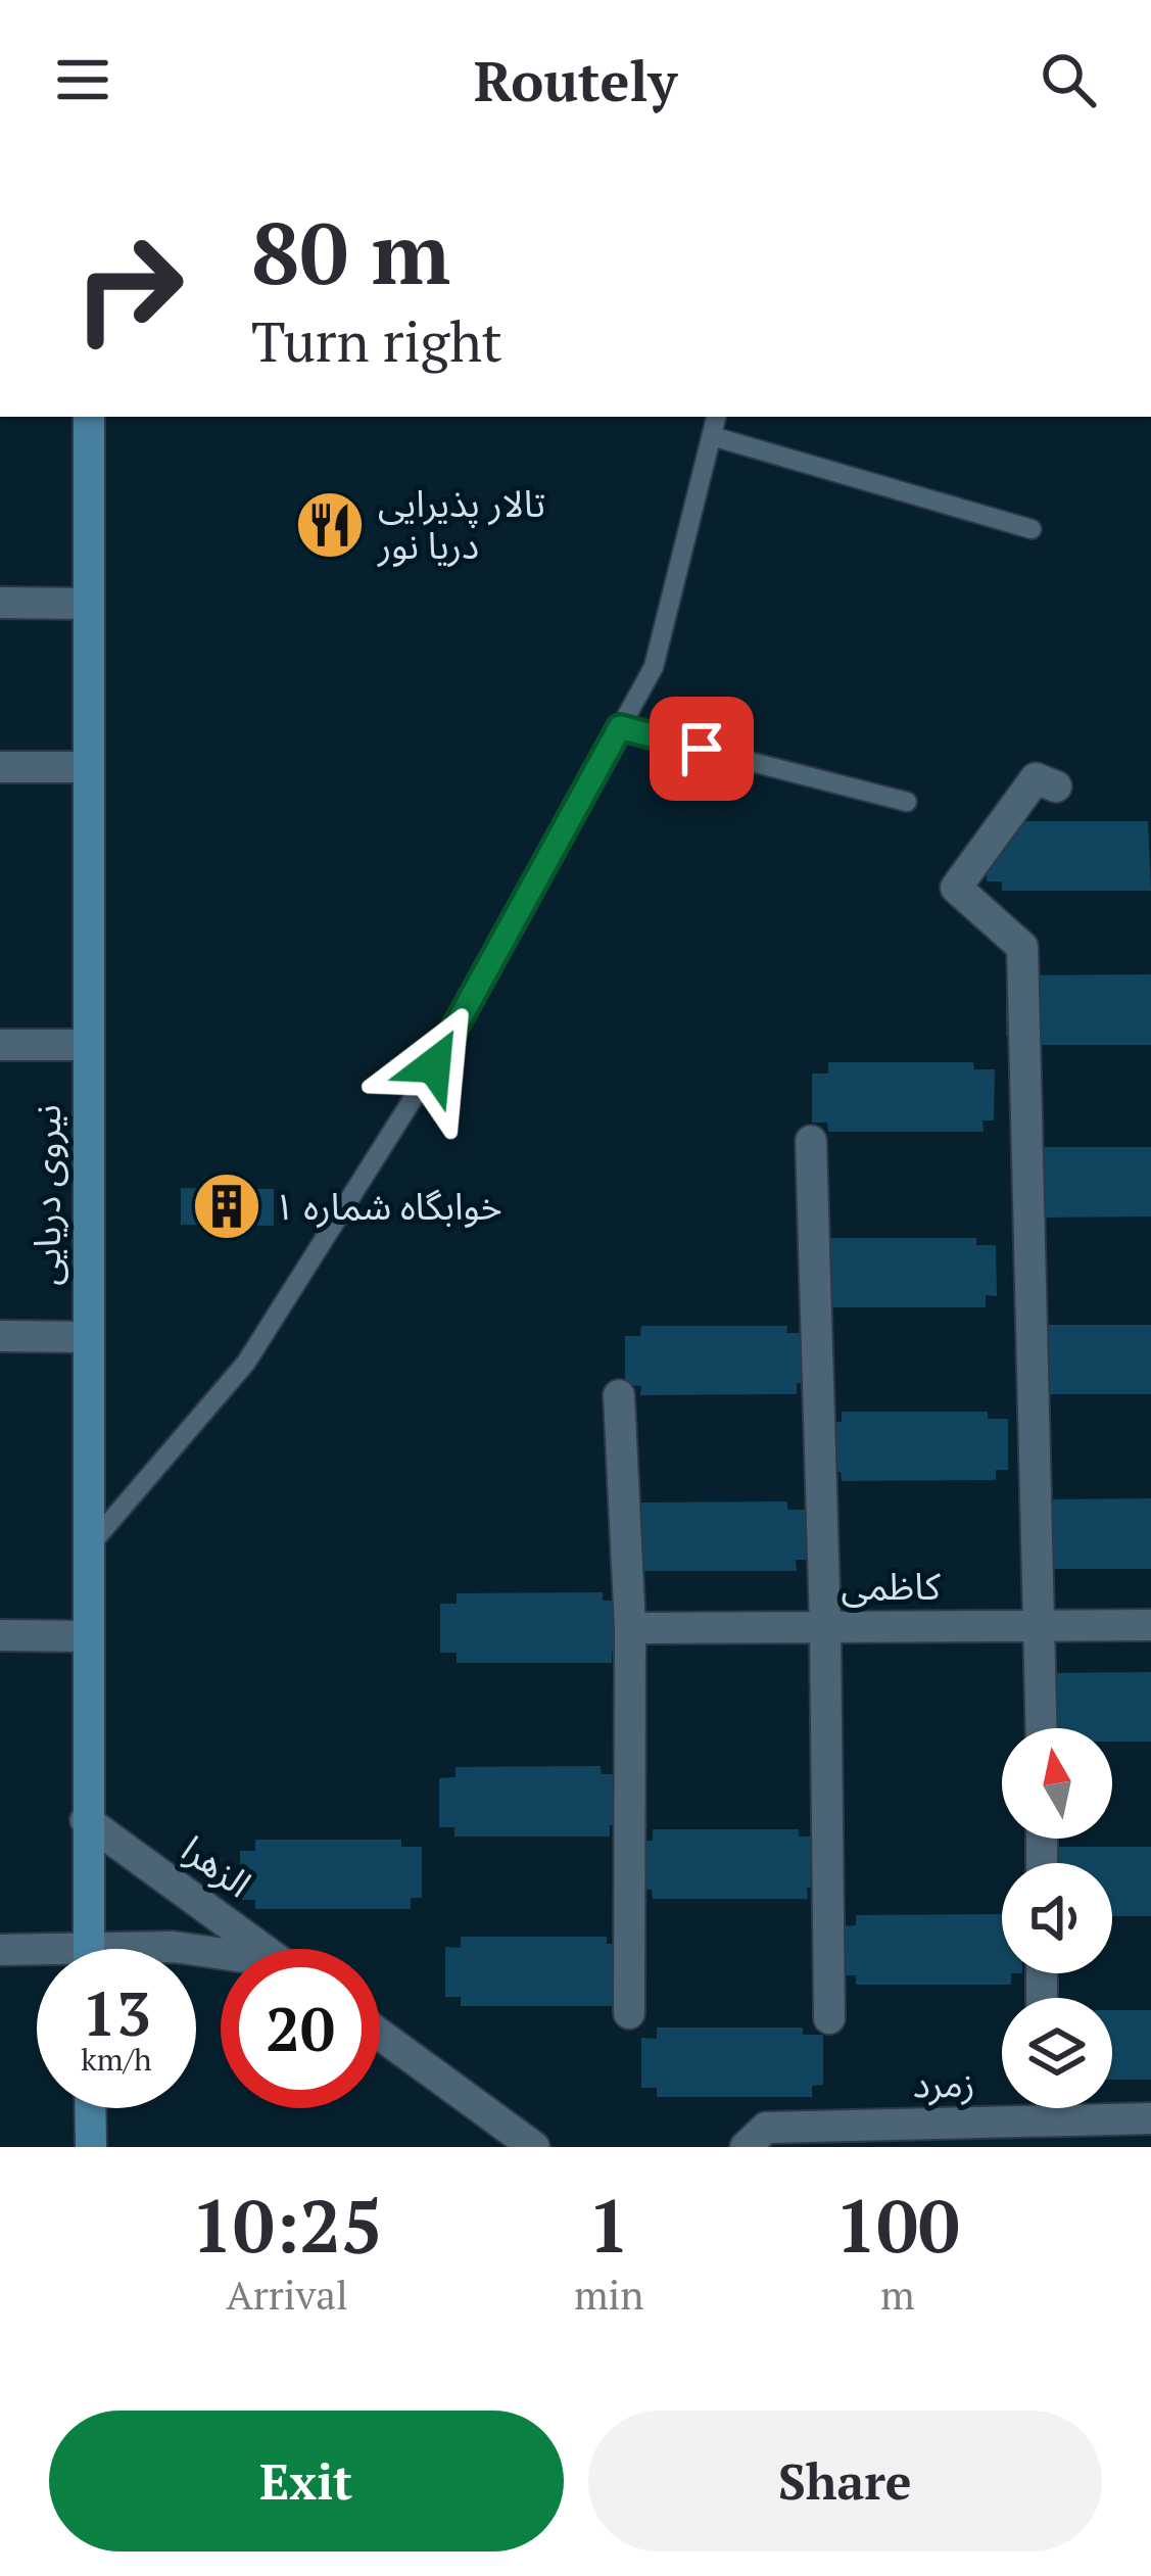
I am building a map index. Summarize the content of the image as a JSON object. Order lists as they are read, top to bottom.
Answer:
{
  "streets": {
    "main road": ["نیروی دریایی"],
    "street": ["کاظمی", "الزهرا", "زمرد"]
  },
  "crossings": [
    ["نیروی دریایی", "الزهرا"]
  ],
  "places": {
    "restaurant": ["تالار پذیرایی دریا نور"],
    "building": ["خوابگاه شماره ۱"]
  },
  "north": "top",
  "page": {
    "header": "Routely",
    "turn": ["80 m", "Turn right"],
    "speed": "13 km/h",
    "limit": "20",
    "eta": [
      "10:25",
      "Arrival",
      "1",
      "min",
      "100",
      "m"
    ],
    "buttons": ["Exit", "Share"]
  }
}
